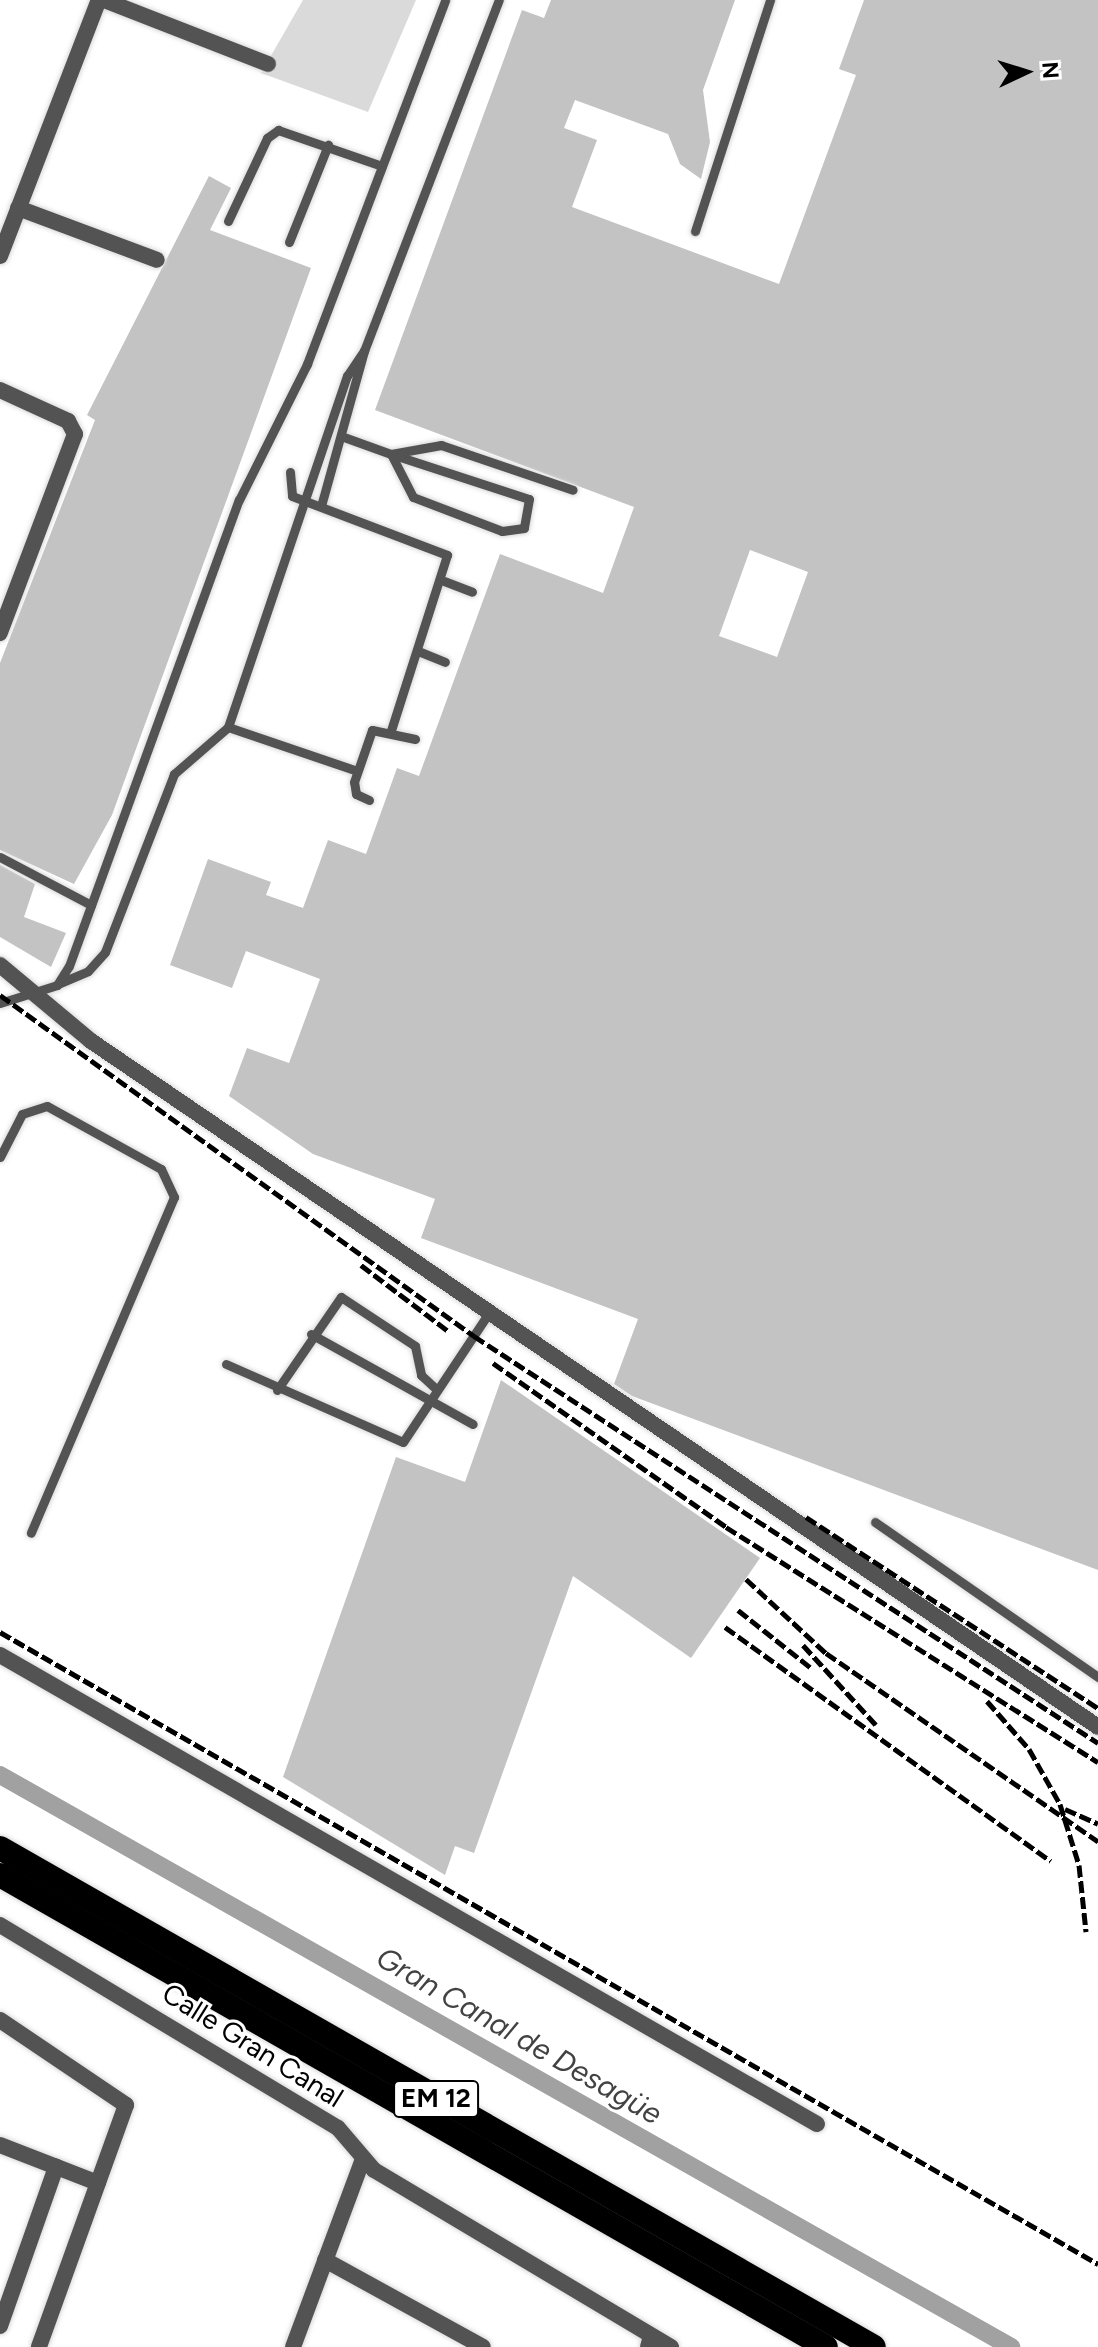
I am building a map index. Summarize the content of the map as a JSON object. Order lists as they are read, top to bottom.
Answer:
{
  "streets": {
    "highway": ["EM 12"],
    "street": ["Calle Gran Canal"]
  },
  "water": ["Gran Canal de Desagüe"],
  "north": "right"
}
